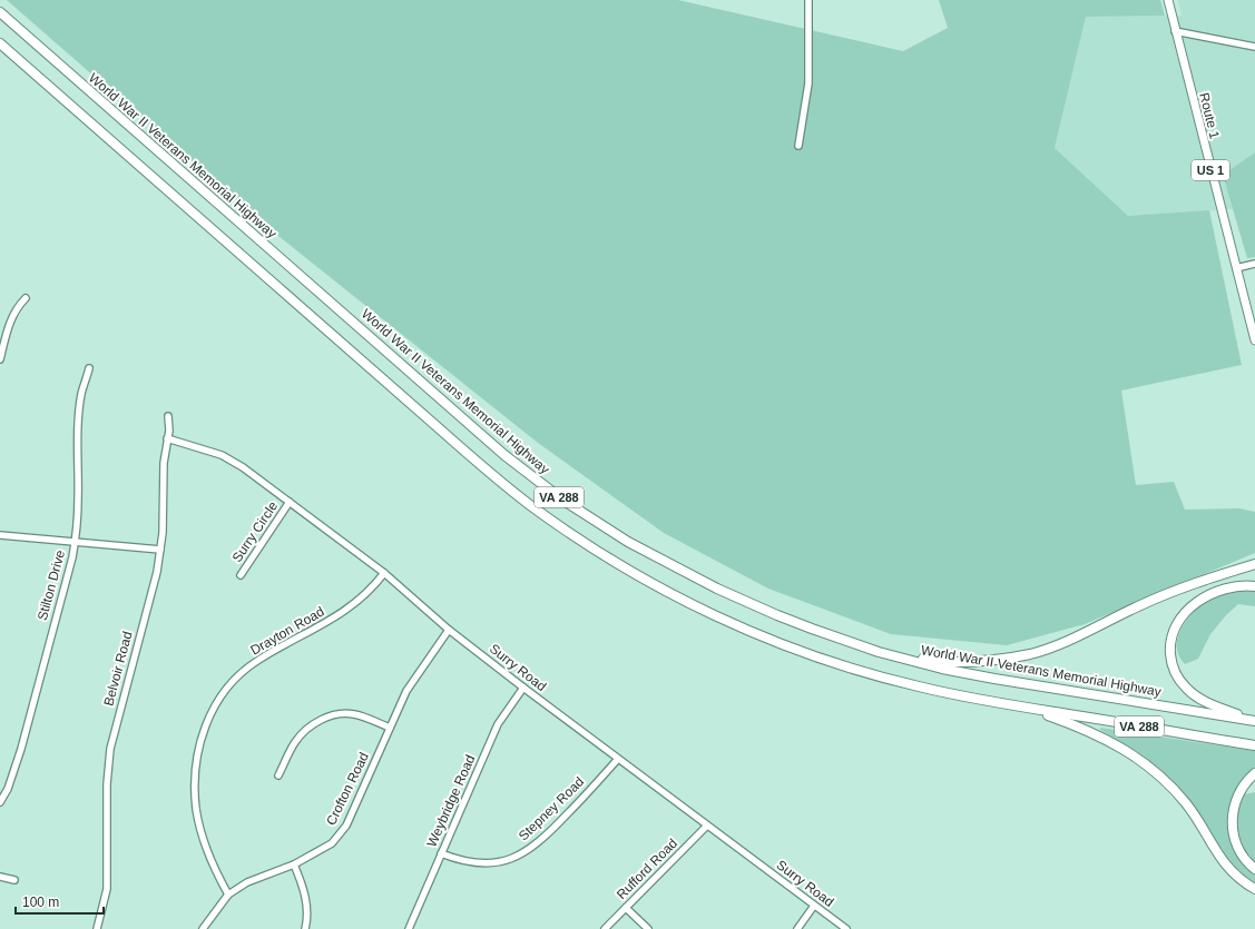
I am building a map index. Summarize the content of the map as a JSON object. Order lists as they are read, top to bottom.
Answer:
{
  "streets": {
    "highway": ["World War II Veterans Memorial Highway", "VA 288"],
    "main road": ["Route 1", "US 1"],
    "street": [
      "Surry Circle",
      "Stilton Drive",
      "Drayton Road",
      "Surry Road",
      "Belvoir Road",
      "Crofton Road",
      "Weybridge Road",
      "Stepney Road",
      "Rufford Road"
    ]
  },
  "crossings": [
    ["Surry Circle", "Surry Road"],
    ["Drayton Road", "Surry Road"],
    ["Drayton Road", "Crofton Road"],
    ["Surry Road", "Belvoir Road"],
    ["Surry Road", "Crofton Road"],
    ["Surry Road", "Weybridge Road"],
    ["Surry Road", "Stepney Road"],
    ["Surry Road", "Rufford Road"],
    ["Weybridge Road", "Stepney Road"]
  ],
  "scale_bar": "100 m"
}
